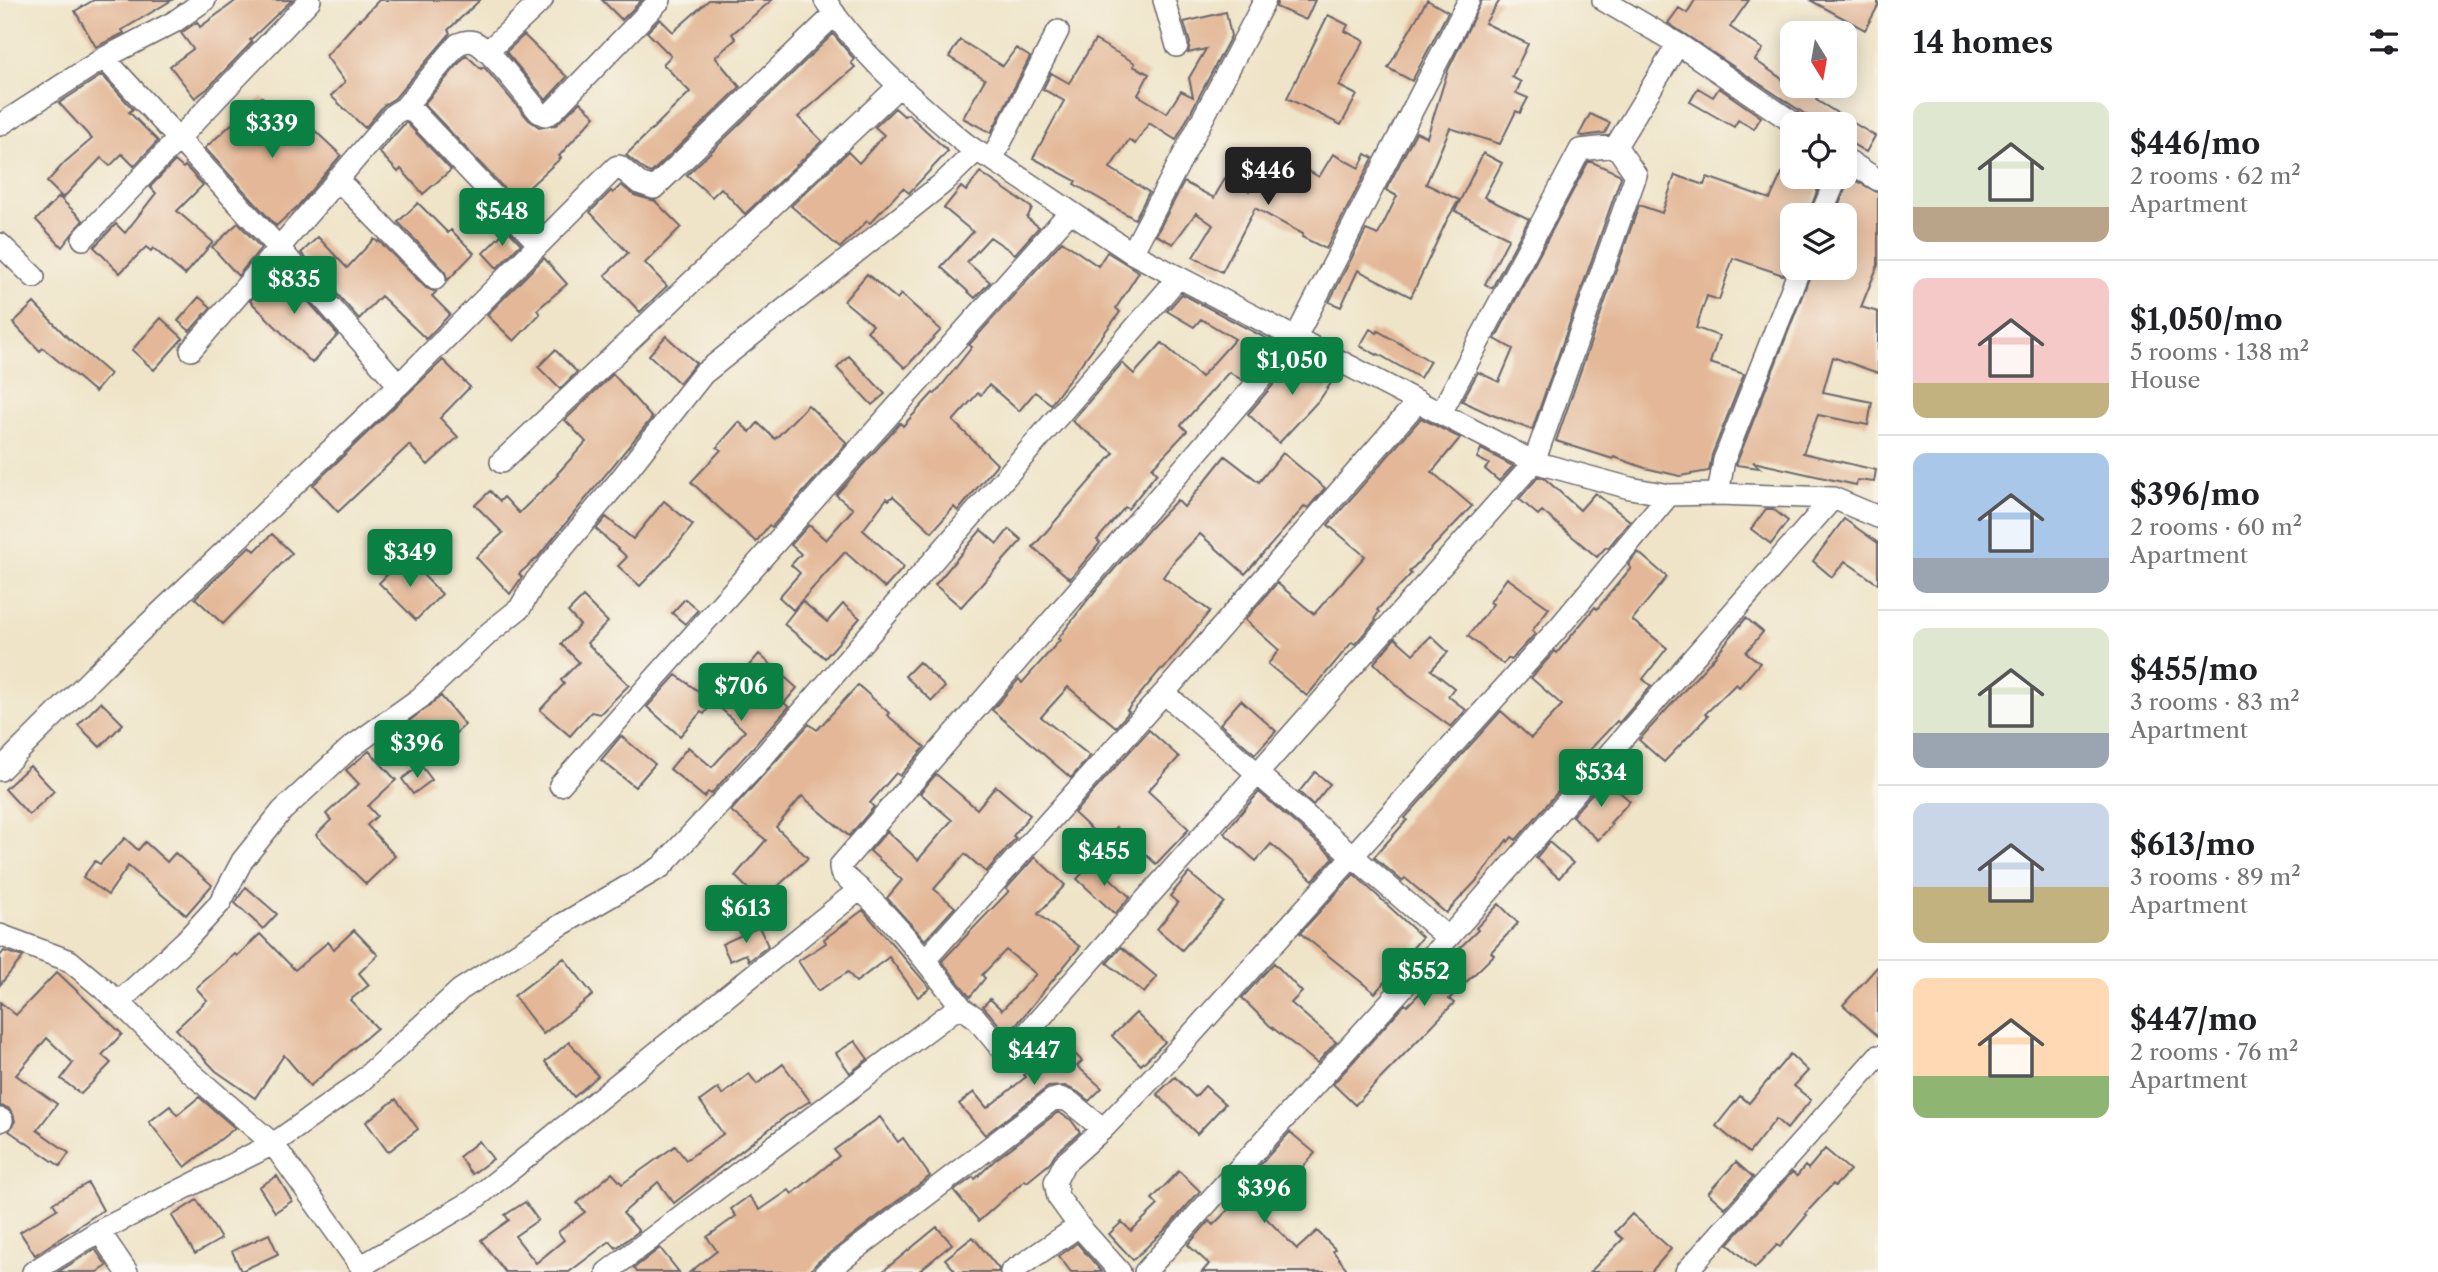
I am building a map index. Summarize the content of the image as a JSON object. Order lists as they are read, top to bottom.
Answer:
{
  "north": "bottom",
  "page": {
    "heading": "14 homes",
    "list": [
      {
        "name": "$446/mo",
        "note": "2 rooms · 62 m² · Apartment"
      },
      {
        "name": "$1,050/mo",
        "note": "5 rooms · 138 m² · House"
      },
      {
        "name": "$396/mo",
        "note": "2 rooms · 60 m² · Apartment"
      },
      {
        "name": "$455/mo",
        "note": "3 rooms · 83 m² · Apartment"
      },
      {
        "name": "$613/mo",
        "note": "3 rooms · 89 m² · Apartment"
      },
      {
        "name": "$447/mo",
        "note": "2 rooms · 76 m² · Apartment"
      }
    ],
    "price": [
      "$339",
      "$446",
      "$548",
      "$835",
      "$1,050",
      "$349",
      "$706",
      "$396",
      "$534",
      "$455",
      "$613",
      "$552",
      "$447",
      "$396"
    ]
  }
}
